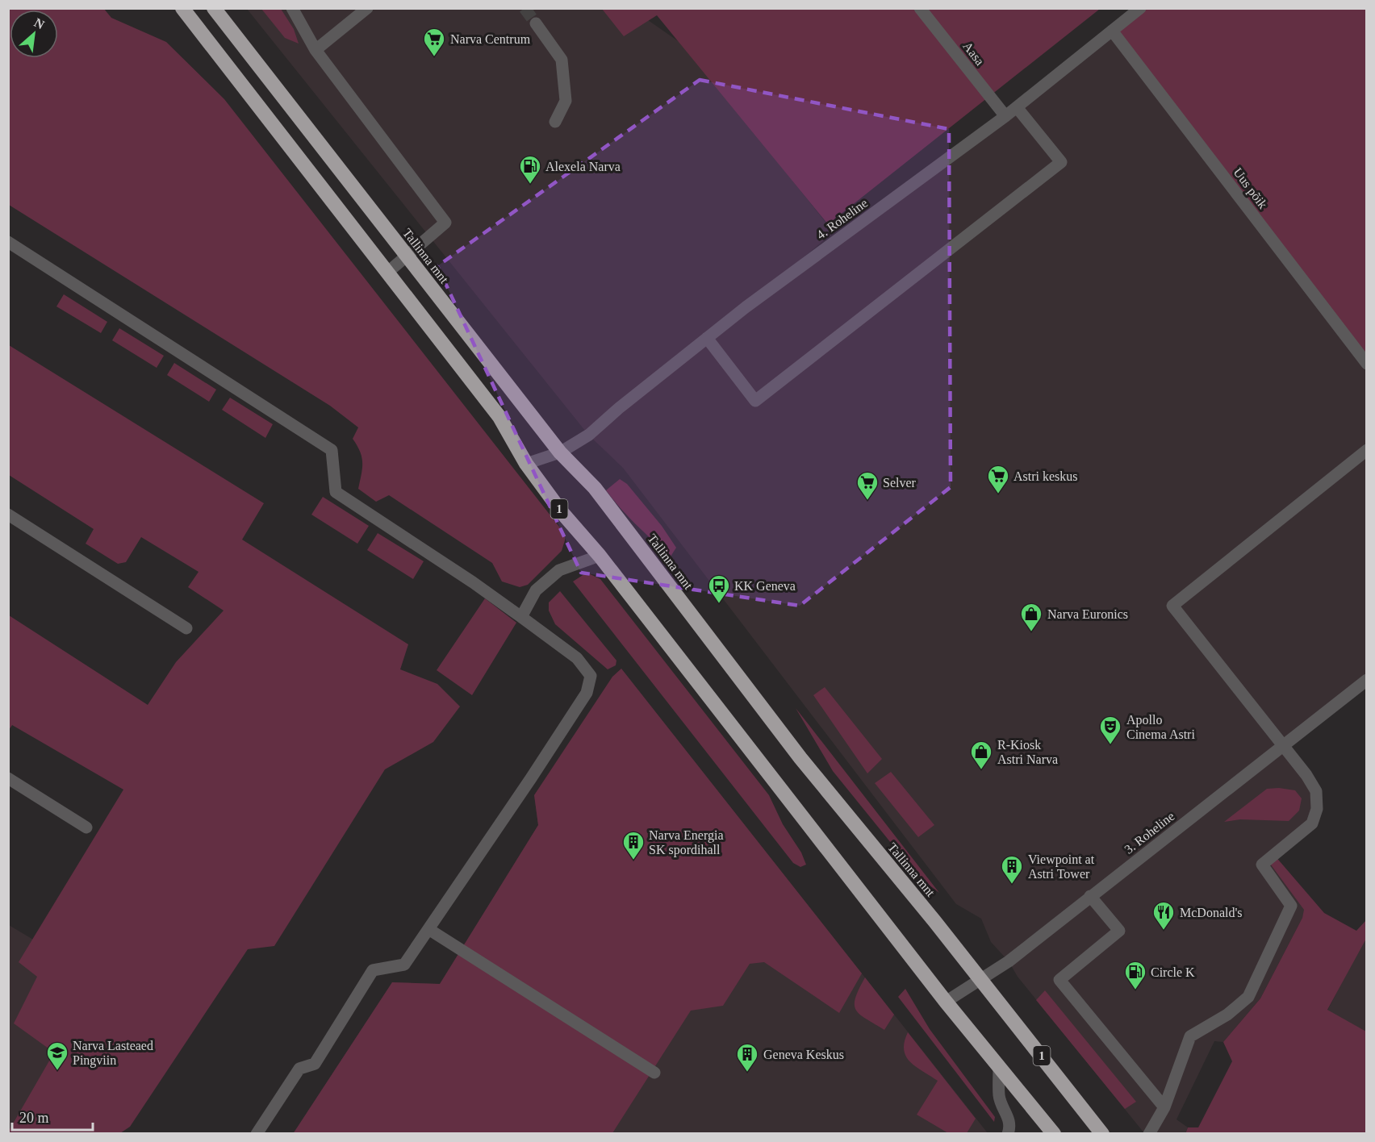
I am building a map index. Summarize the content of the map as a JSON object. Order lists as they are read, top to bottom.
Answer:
{
  "streets": {
    "highway": ["Tallinna mnt", "1"],
    "street": [
      "Aasa",
      "Uus põik",
      "4. Roheline",
      "3. Roheline"
    ]
  },
  "crossings": [
    ["Aasa", "4. Roheline"],
    ["Uus põik", "4. Roheline"],
    ["4. Roheline", "Tallinna mnt"],
    ["4. Roheline", "1"],
    ["Tallinna mnt", "3. Roheline"],
    ["1", "3. Roheline"]
  ],
  "places": {
    "supermarket": ["Narva Centrum", "Astri keskus", "Selver"],
    "fuel station": ["Alexela Narva", "Circle K"],
    "bus stop": ["KK Geneva"],
    "shop": ["Narva Euronics", "R-Kiosk Astri Narva"],
    "theatre": ["Apollo Cinema Astri"],
    "building": ["Narva Energia SK spordihall", "Viewpoint at Astri Tower", "Geneva Keskus"],
    "restaurant": ["McDonald's"],
    "school or university": ["Narva Lasteaed Pingviin"]
  },
  "scale_bar": "20 m",
  "north": "top right"
}
